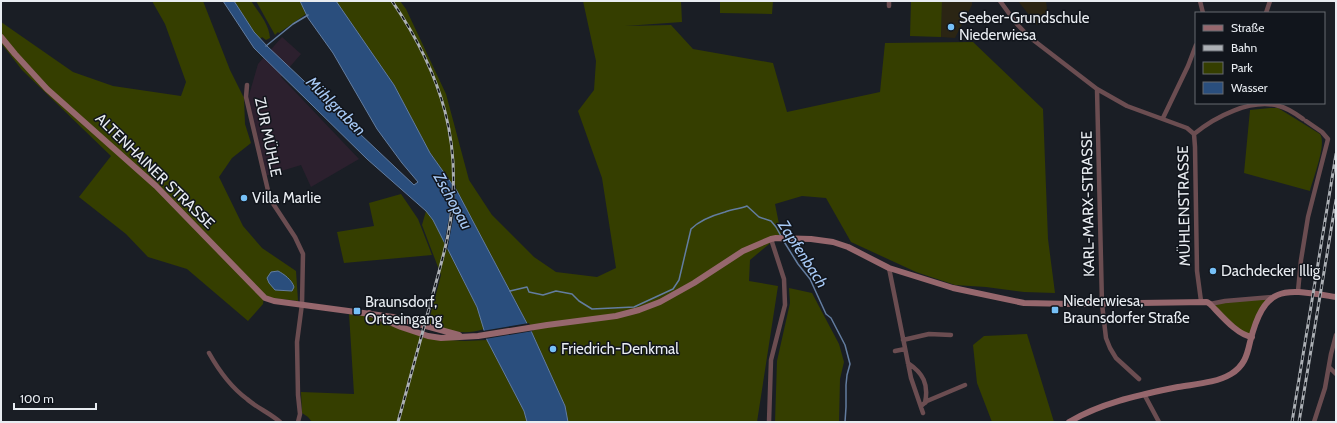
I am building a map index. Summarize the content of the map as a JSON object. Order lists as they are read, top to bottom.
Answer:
{
  "streets": {
    "street": [
      "ZUR MÜHLE",
      "ALTENHAINER STRASSE",
      "KARL-MARX-STRASSE",
      "MÜHLENSTRASSE"
    ]
  },
  "crossings": [
    ["ZUR MÜHLE", "ALTENHAINER STRASSE"],
    ["KARL-MARX-STRASSE", "MÜHLENSTRASSE"]
  ],
  "water": ["Mühlgraben", "Zschopau", "Zapfenbach"],
  "places": {
    "other": [
      "Seeber-Grundschule Niederwiesa",
      "Villa Marlie",
      "Dachdecker Illig",
      "Friedrich-Denkmal"
    ],
    "transit": ["Niederwiesa, Braunsdorfer Straße", "Braunsdorf, Ortseingang"]
  },
  "legend": [
    "Straße",
    "Bahn",
    "Park",
    "Wasser"
  ],
  "scale_bar": "100 m"
}
